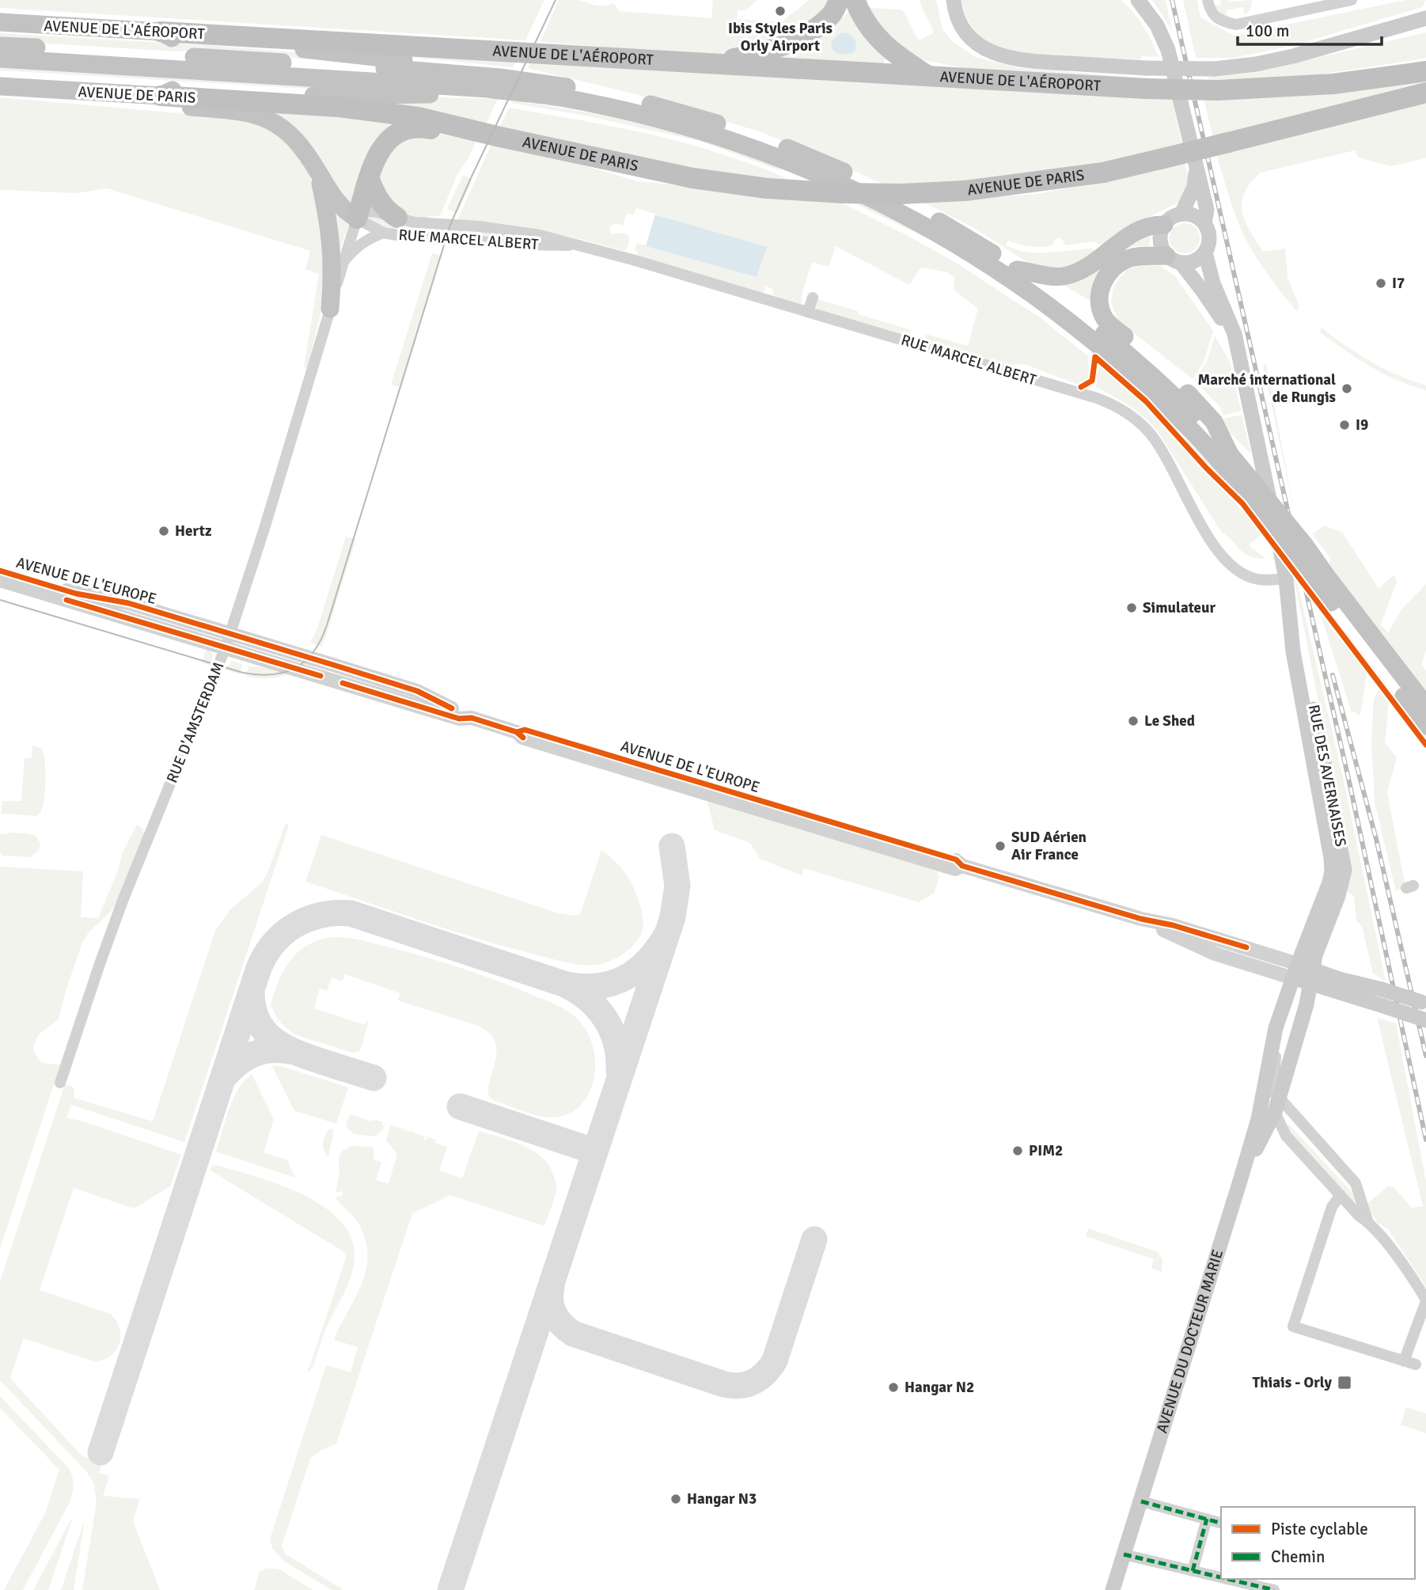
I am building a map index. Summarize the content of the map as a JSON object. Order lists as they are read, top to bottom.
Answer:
{
  "streets": {
    "highway": ["AVENUE DE L'AÉROPORT", "AVENUE DE PARIS"],
    "main road": ["RUE DES AVERNAISES", "AVENUE DU DOCTEUR MARIE"],
    "street": ["RUE MARCEL ALBERT", "AVENUE DE L'EUROPE", "RUE D'AMSTERDAM"]
  },
  "crossings": [
    ["RUE MARCEL ALBERT", "RUE D'AMSTERDAM"],
    ["RUE MARCEL ALBERT", "RUE DES AVERNAISES"],
    ["AVENUE DE L'EUROPE", "RUE D'AMSTERDAM"],
    ["AVENUE DE L'EUROPE", "RUE DES AVERNAISES"],
    ["AVENUE DE L'EUROPE", "AVENUE DU DOCTEUR MARIE"],
    ["RUE DES AVERNAISES", "AVENUE DU DOCTEUR MARIE"]
  ],
  "places": {
    "other": [
      "Ibis Styles Paris Orly Airport",
      "I7",
      "Marché international de Rungis",
      "I9",
      "Hertz",
      "Simulateur",
      "Le Shed",
      "SUD Aérien Air France",
      "PIM2",
      "Hangar N2",
      "Hangar N3"
    ],
    "transit": ["Thiais - Orly"]
  },
  "legend": ["Piste cyclable", "Chemin"],
  "scale_bar": "100 m"
}
